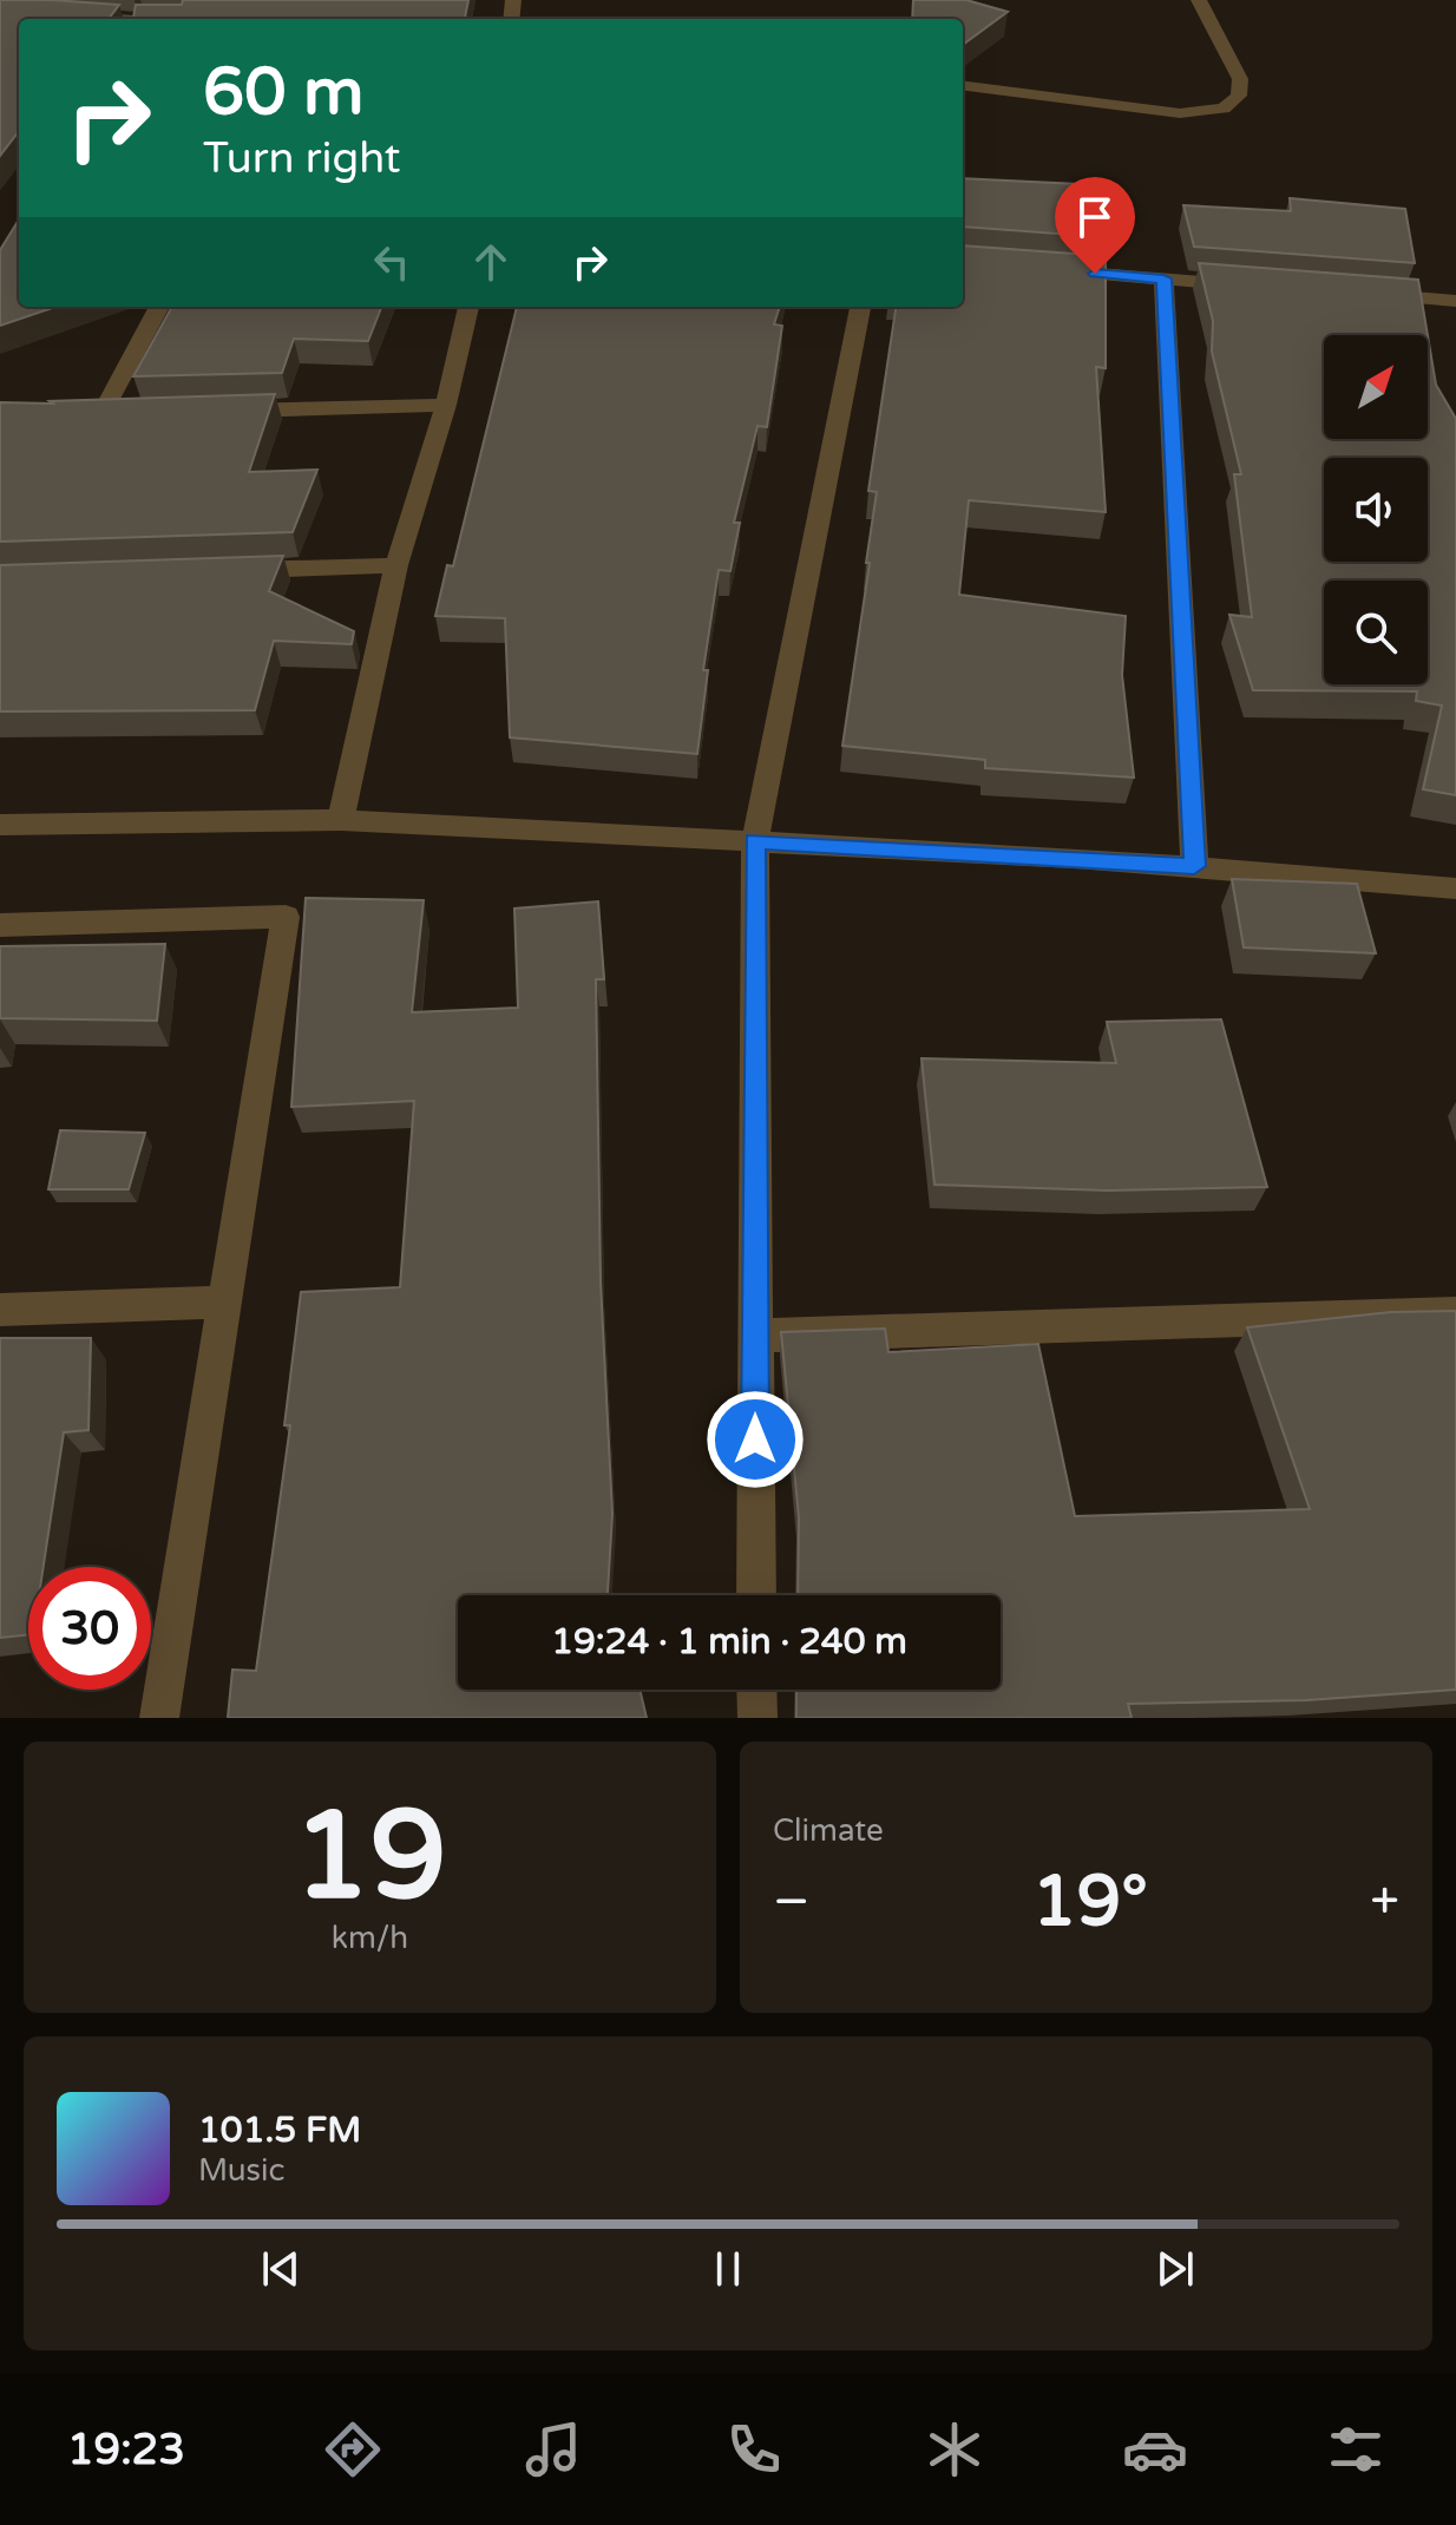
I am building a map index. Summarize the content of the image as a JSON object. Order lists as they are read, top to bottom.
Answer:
{
  "north": "top right",
  "page": {
    "turn": ["60 m", "Turn right"],
    "limit": "30",
    "trip": "19:24 · 1 min · 240 m",
    "tile": [
      ["19", "km/h"],
      "Climate"
    ],
    "heat": ["−", "19°", "+"],
    "song": ["101.5 FM", "Music"],
    "tabs": "19:23"
  }
}
